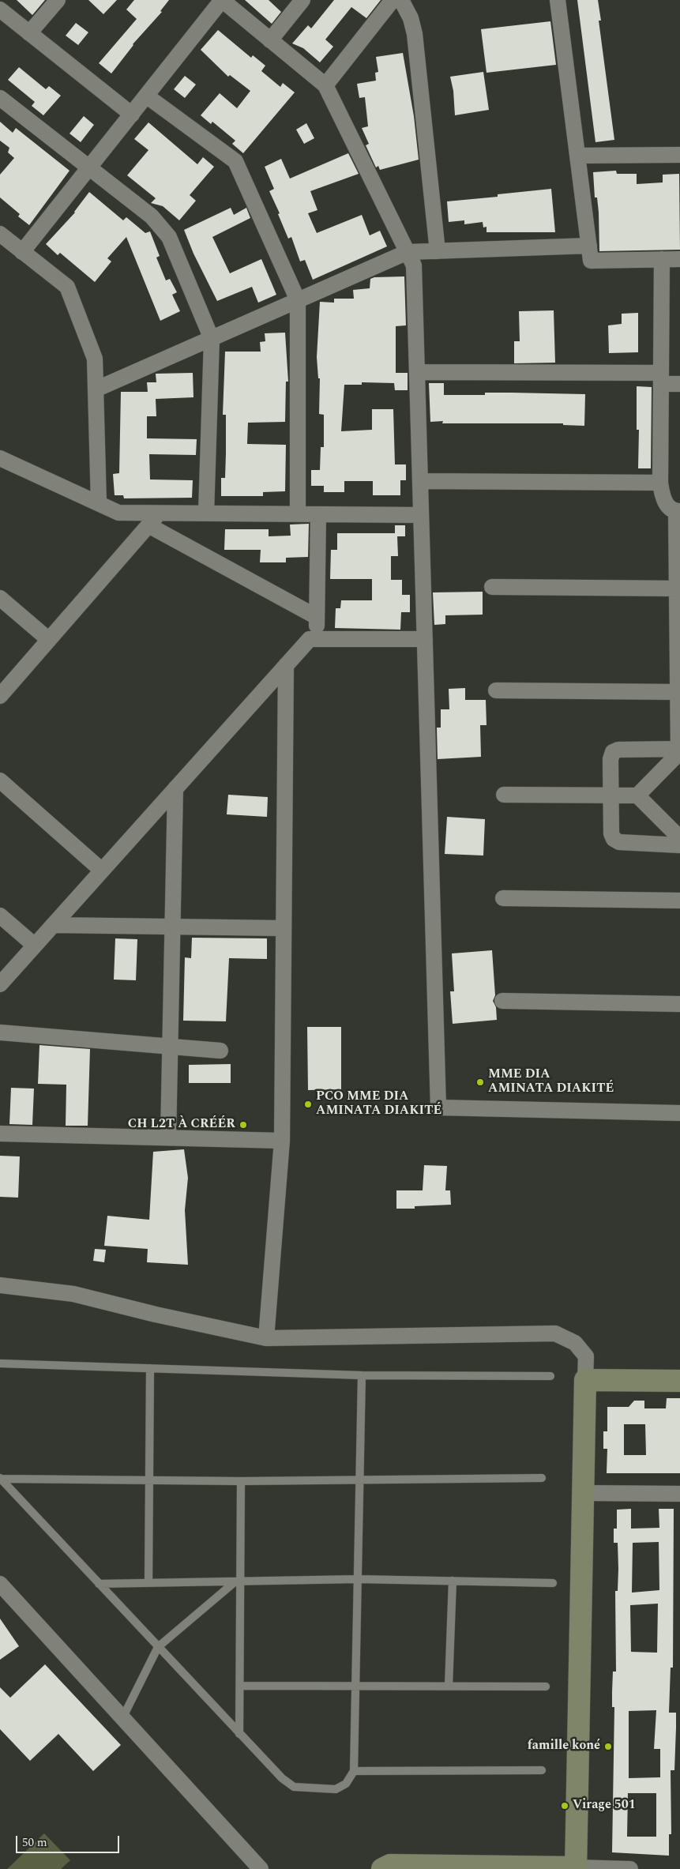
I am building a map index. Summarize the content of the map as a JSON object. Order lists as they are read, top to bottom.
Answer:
{
  "places": [
    "MME DIA AMINATA DIAKITÉ",
    "PCO MME DIA AMINATA DIAKITÉ",
    "CH L2T À CRÉÉR",
    "famille koné",
    "Virage 501"
  ],
  "scale_bar": "50 m"
}
